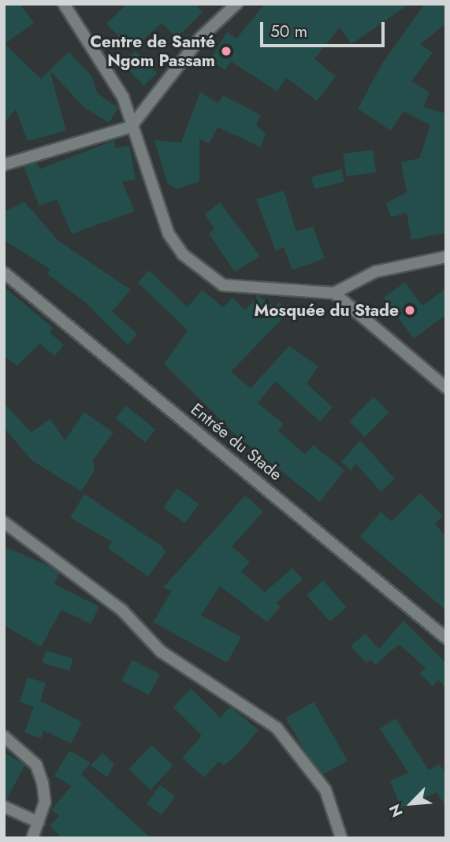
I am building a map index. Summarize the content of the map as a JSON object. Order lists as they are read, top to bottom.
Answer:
{
  "streets": {
    "street": ["Entrée du Stade"]
  },
  "places": ["Centre de Santé Ngom Passam", "Mosquée du Stade"],
  "scale_bar": "50 m",
  "north": "bottom left"
}
